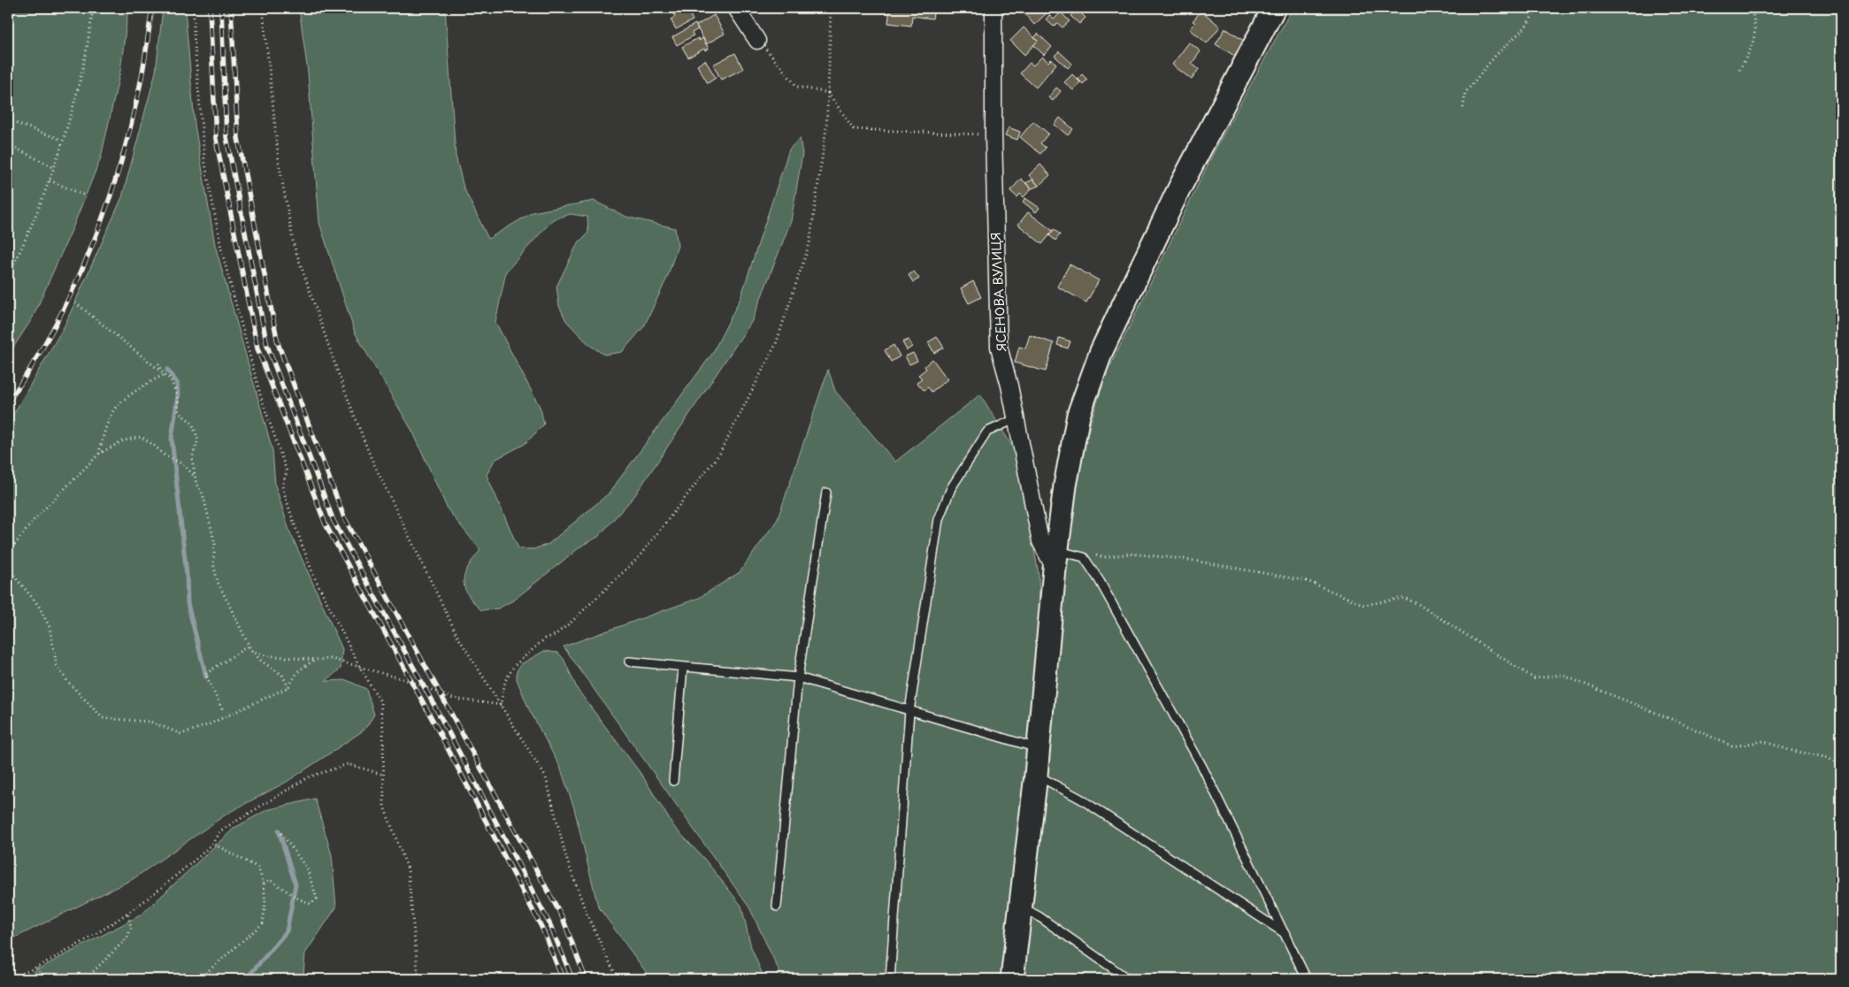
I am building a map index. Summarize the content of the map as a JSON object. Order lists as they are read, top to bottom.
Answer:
{
  "streets": {
    "street": ["ЯСЕНОВА ВУЛИЦЯ"]
  }
}
